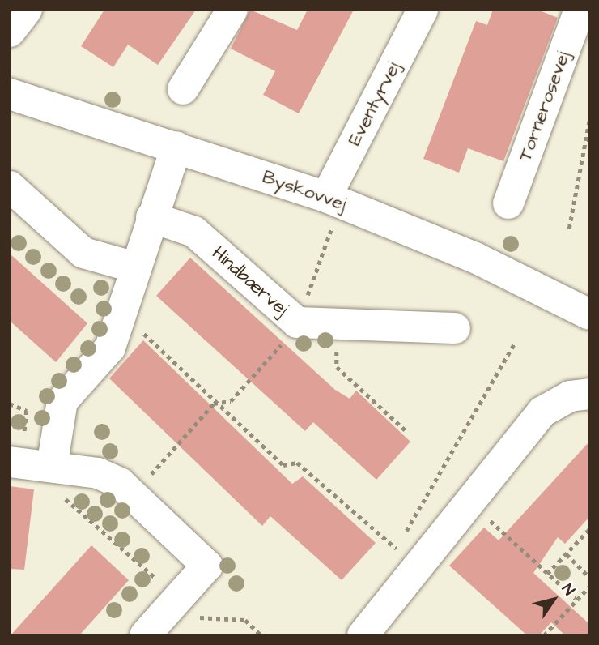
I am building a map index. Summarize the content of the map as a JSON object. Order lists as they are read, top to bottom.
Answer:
{
  "streets": {
    "street": [
      "Eventyrvej",
      "Tornerosevej",
      "Byskovvej",
      "Hindbærvej"
    ]
  },
  "crossings": [
    ["Eventyrvej", "Byskovvej"]
  ],
  "north": "top right"
}
